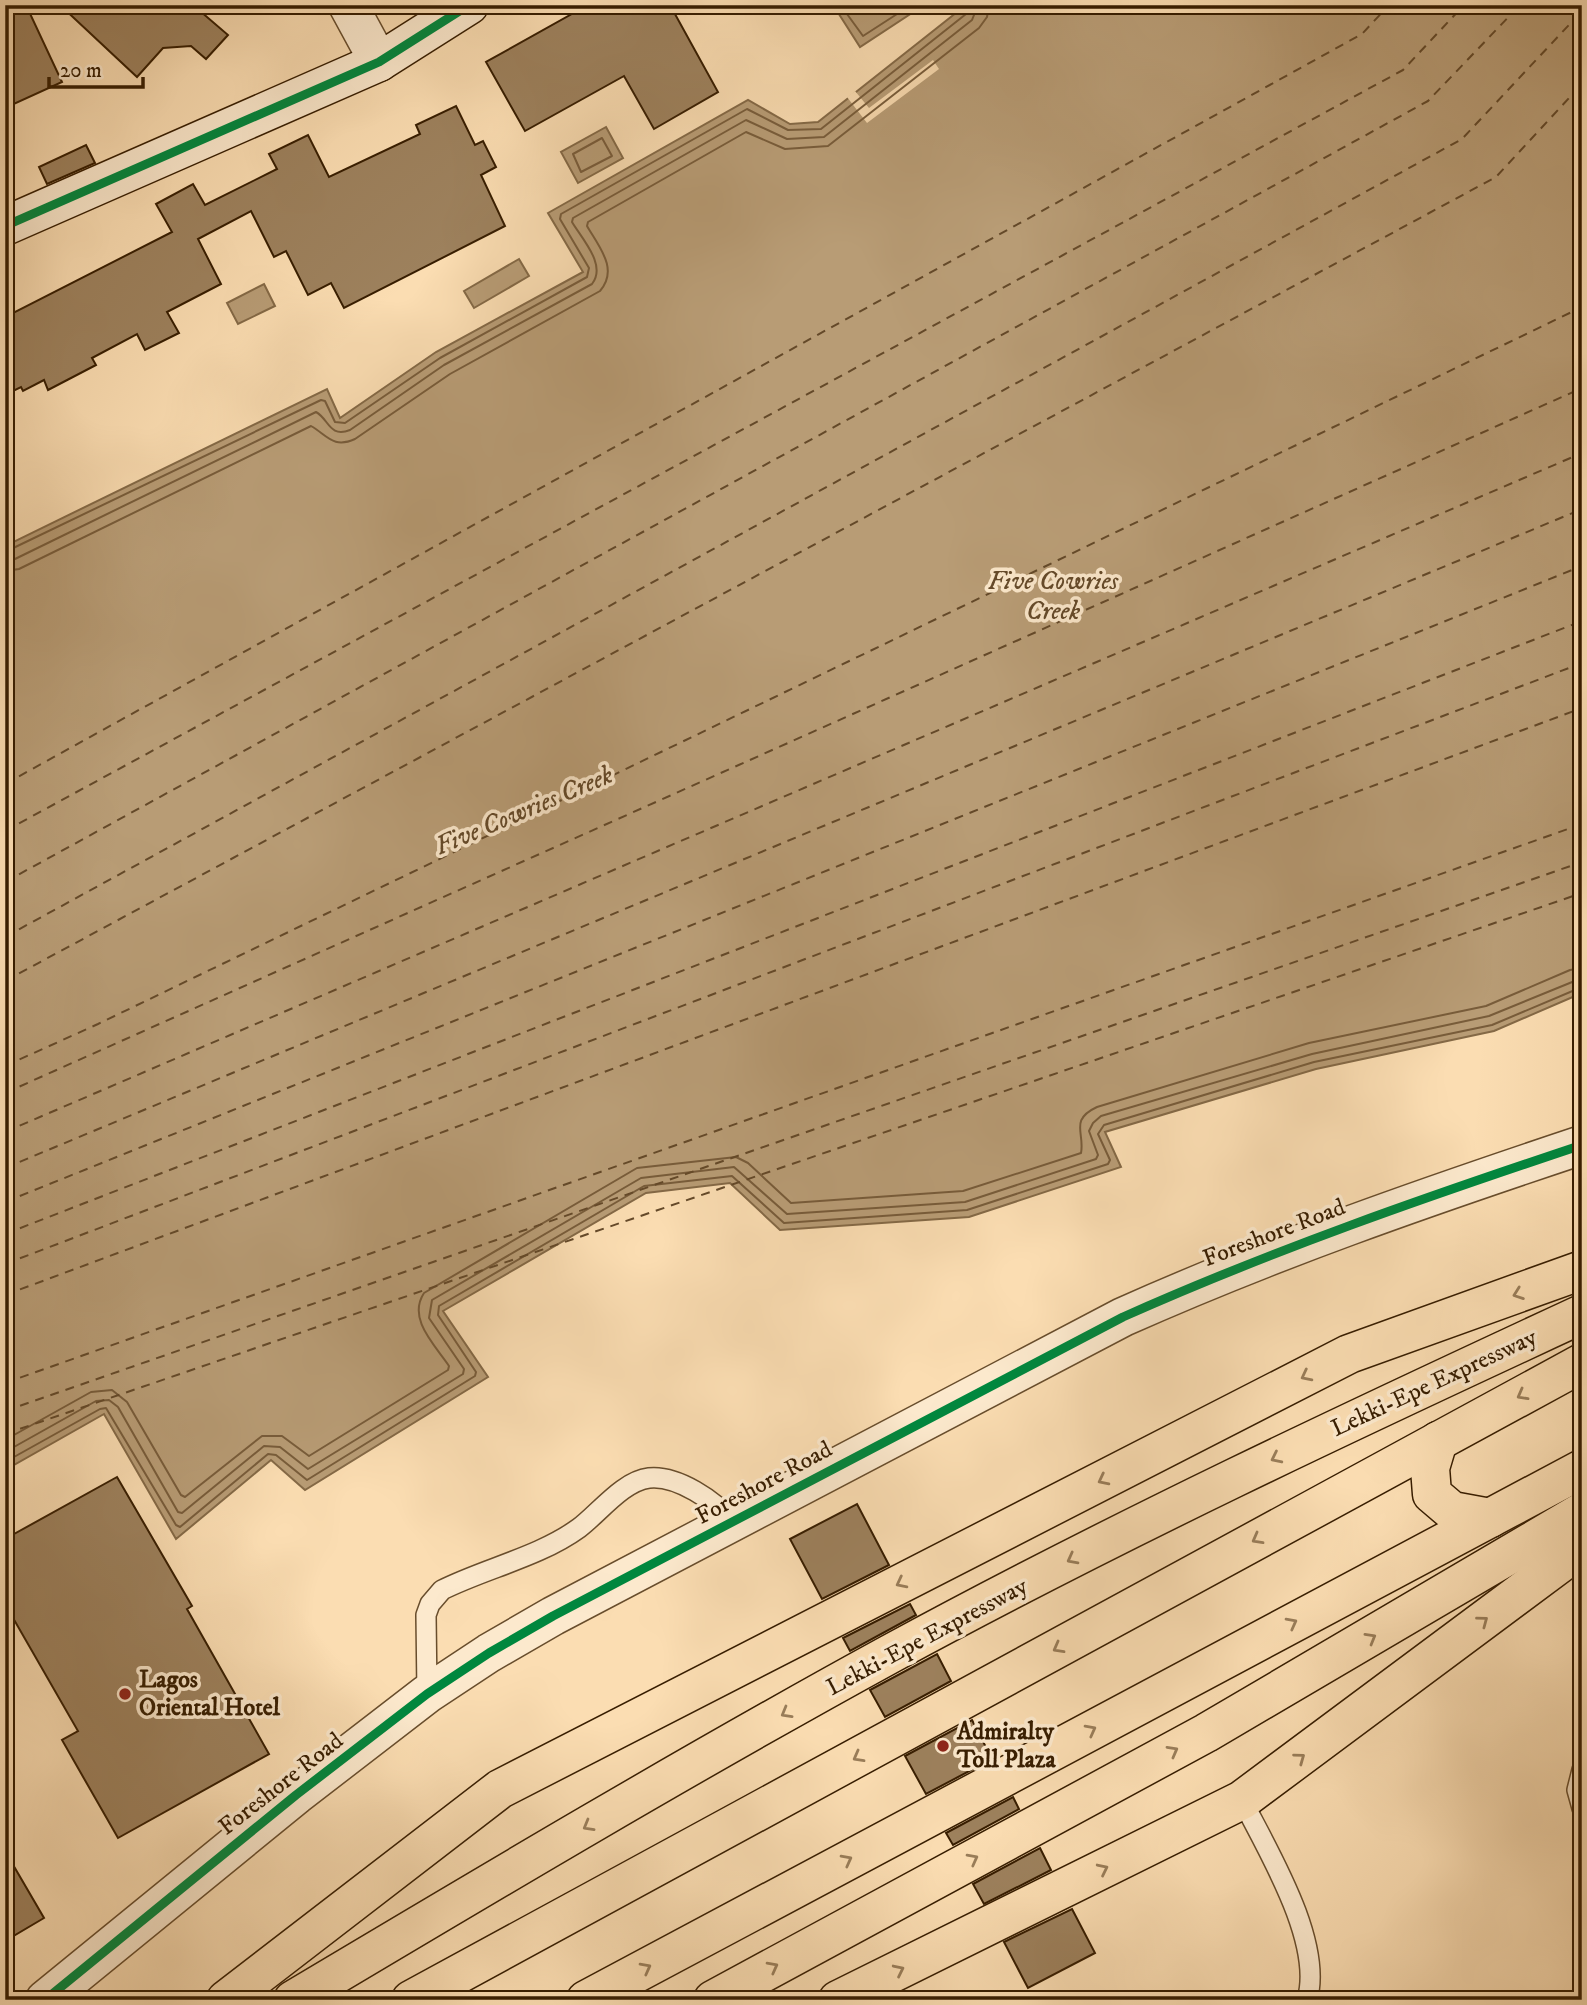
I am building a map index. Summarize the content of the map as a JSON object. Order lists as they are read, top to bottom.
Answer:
{
  "streets": {
    "highway": ["Lekki-Epe Expressway"],
    "street": ["Foreshore Road"]
  },
  "water": ["Five Cowries Creek"],
  "places": ["Lagos Oriental Hotel", "Admiralty Toll Plaza"],
  "scale_bar": "20 m"
}
